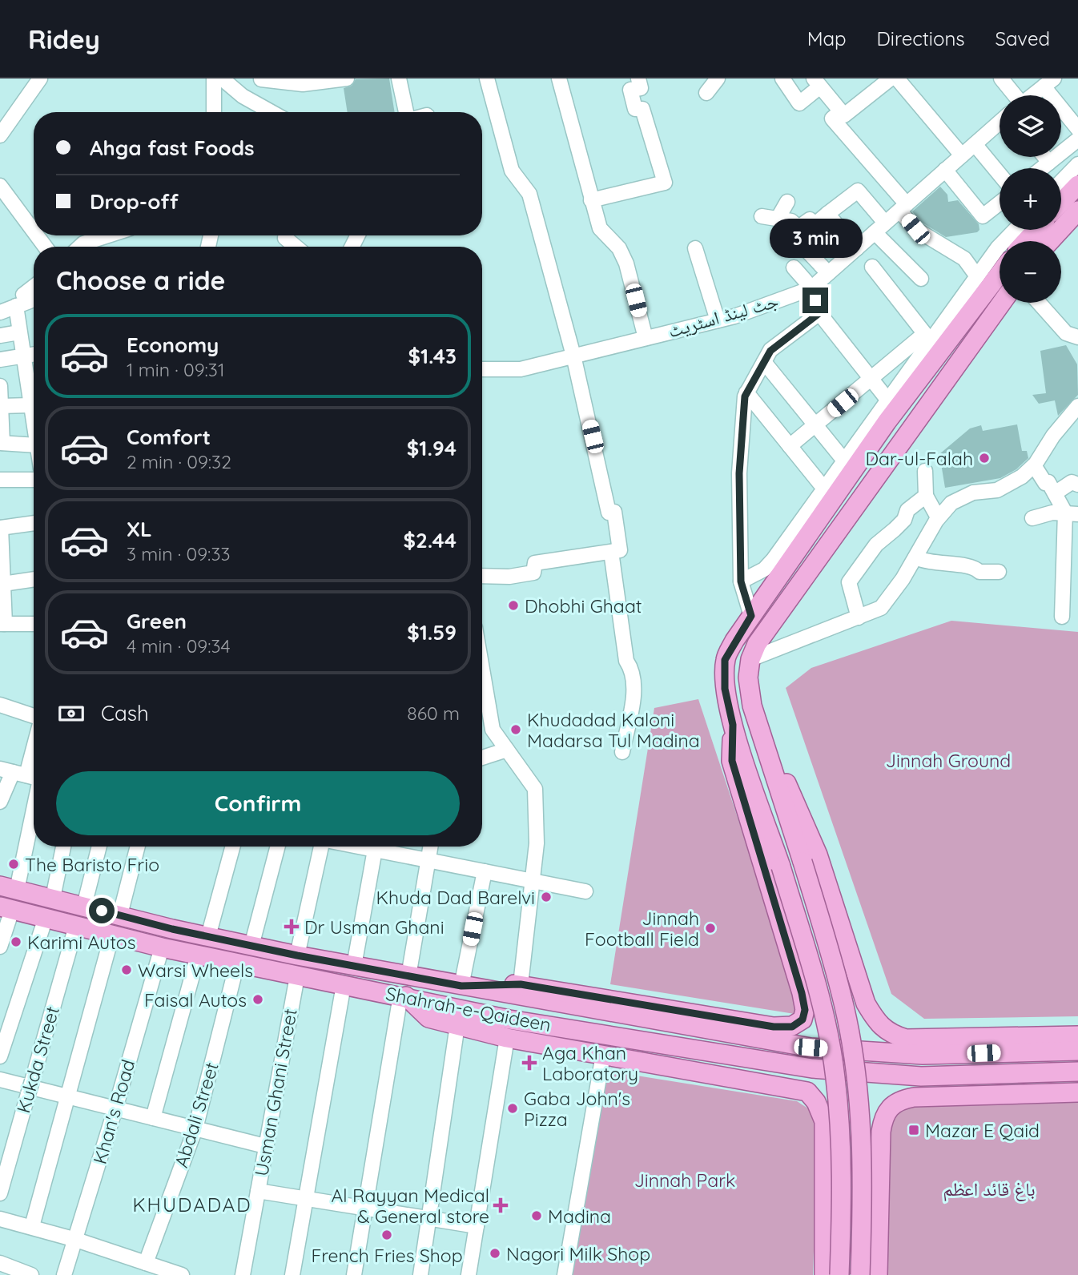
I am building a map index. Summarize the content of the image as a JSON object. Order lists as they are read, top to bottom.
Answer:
{
  "streets": {
    "main road": ["Shahrah-e-Qaideen"],
    "street": [
      "جٹ لینڈ اسٹریٹ",
      "Kukda Street",
      "Usman Ghani Street",
      "Khan's Road",
      "Abdali Street"
    ]
  },
  "crossings": [
    ["Shahrah-e-Qaideen", "Kukda Street"],
    ["Shahrah-e-Qaideen", "Usman Ghani Street"],
    ["Shahrah-e-Qaideen", "Khan's Road"],
    ["Shahrah-e-Qaideen", "Abdali Street"]
  ],
  "districts": ["KHUDADAD"],
  "parks": ["Jinnah Ground", "Jinnah Park", "باغ قائد اعظم"],
  "places": {
    "other": [
      "Dar-ul-Falah",
      "Dhobhi Ghaat",
      "Khudadad Kaloni Madarsa Tul Madina",
      "The Baristo Frio",
      "Khuda Dad Barelvi",
      "Jinnah Football Field",
      "Karimi Autos",
      "Warsi Wheels",
      "Faisal Autos",
      "Gaba John's Pizza",
      "Madina",
      "French Fries Shop",
      "Nagori Milk Shop"
    ],
    "health": ["Dr Usman Ghani", "Aga Khan Laboratory", "Al Rayyan Medical & General store"],
    "transit": ["Mazar E Qaid"]
  },
  "page": {
    "header": "Ridey",
    "nav": ["Map", "Directions", "Saved"],
    "map_buttons": ["+", "−"],
    "banner": ["Ahga fast Foods", "Drop-off"],
    "bubble": "3 min",
    "heading": "Choose a ride",
    "list": [
      {
        "name": "Economy",
        "note": "1 min · 09:31",
        "value": "$1.43"
      },
      {
        "name": "Comfort",
        "note": "2 min · 09:32",
        "value": "$1.94"
      },
      {
        "name": "XL",
        "note": "3 min · 09:33",
        "value": "$2.44"
      },
      {
        "name": "Green",
        "note": "4 min · 09:34",
        "value": "$1.59"
      }
    ],
    "pay": ["Cash", "860 m"],
    "buttons": "Confirm"
  }
}
